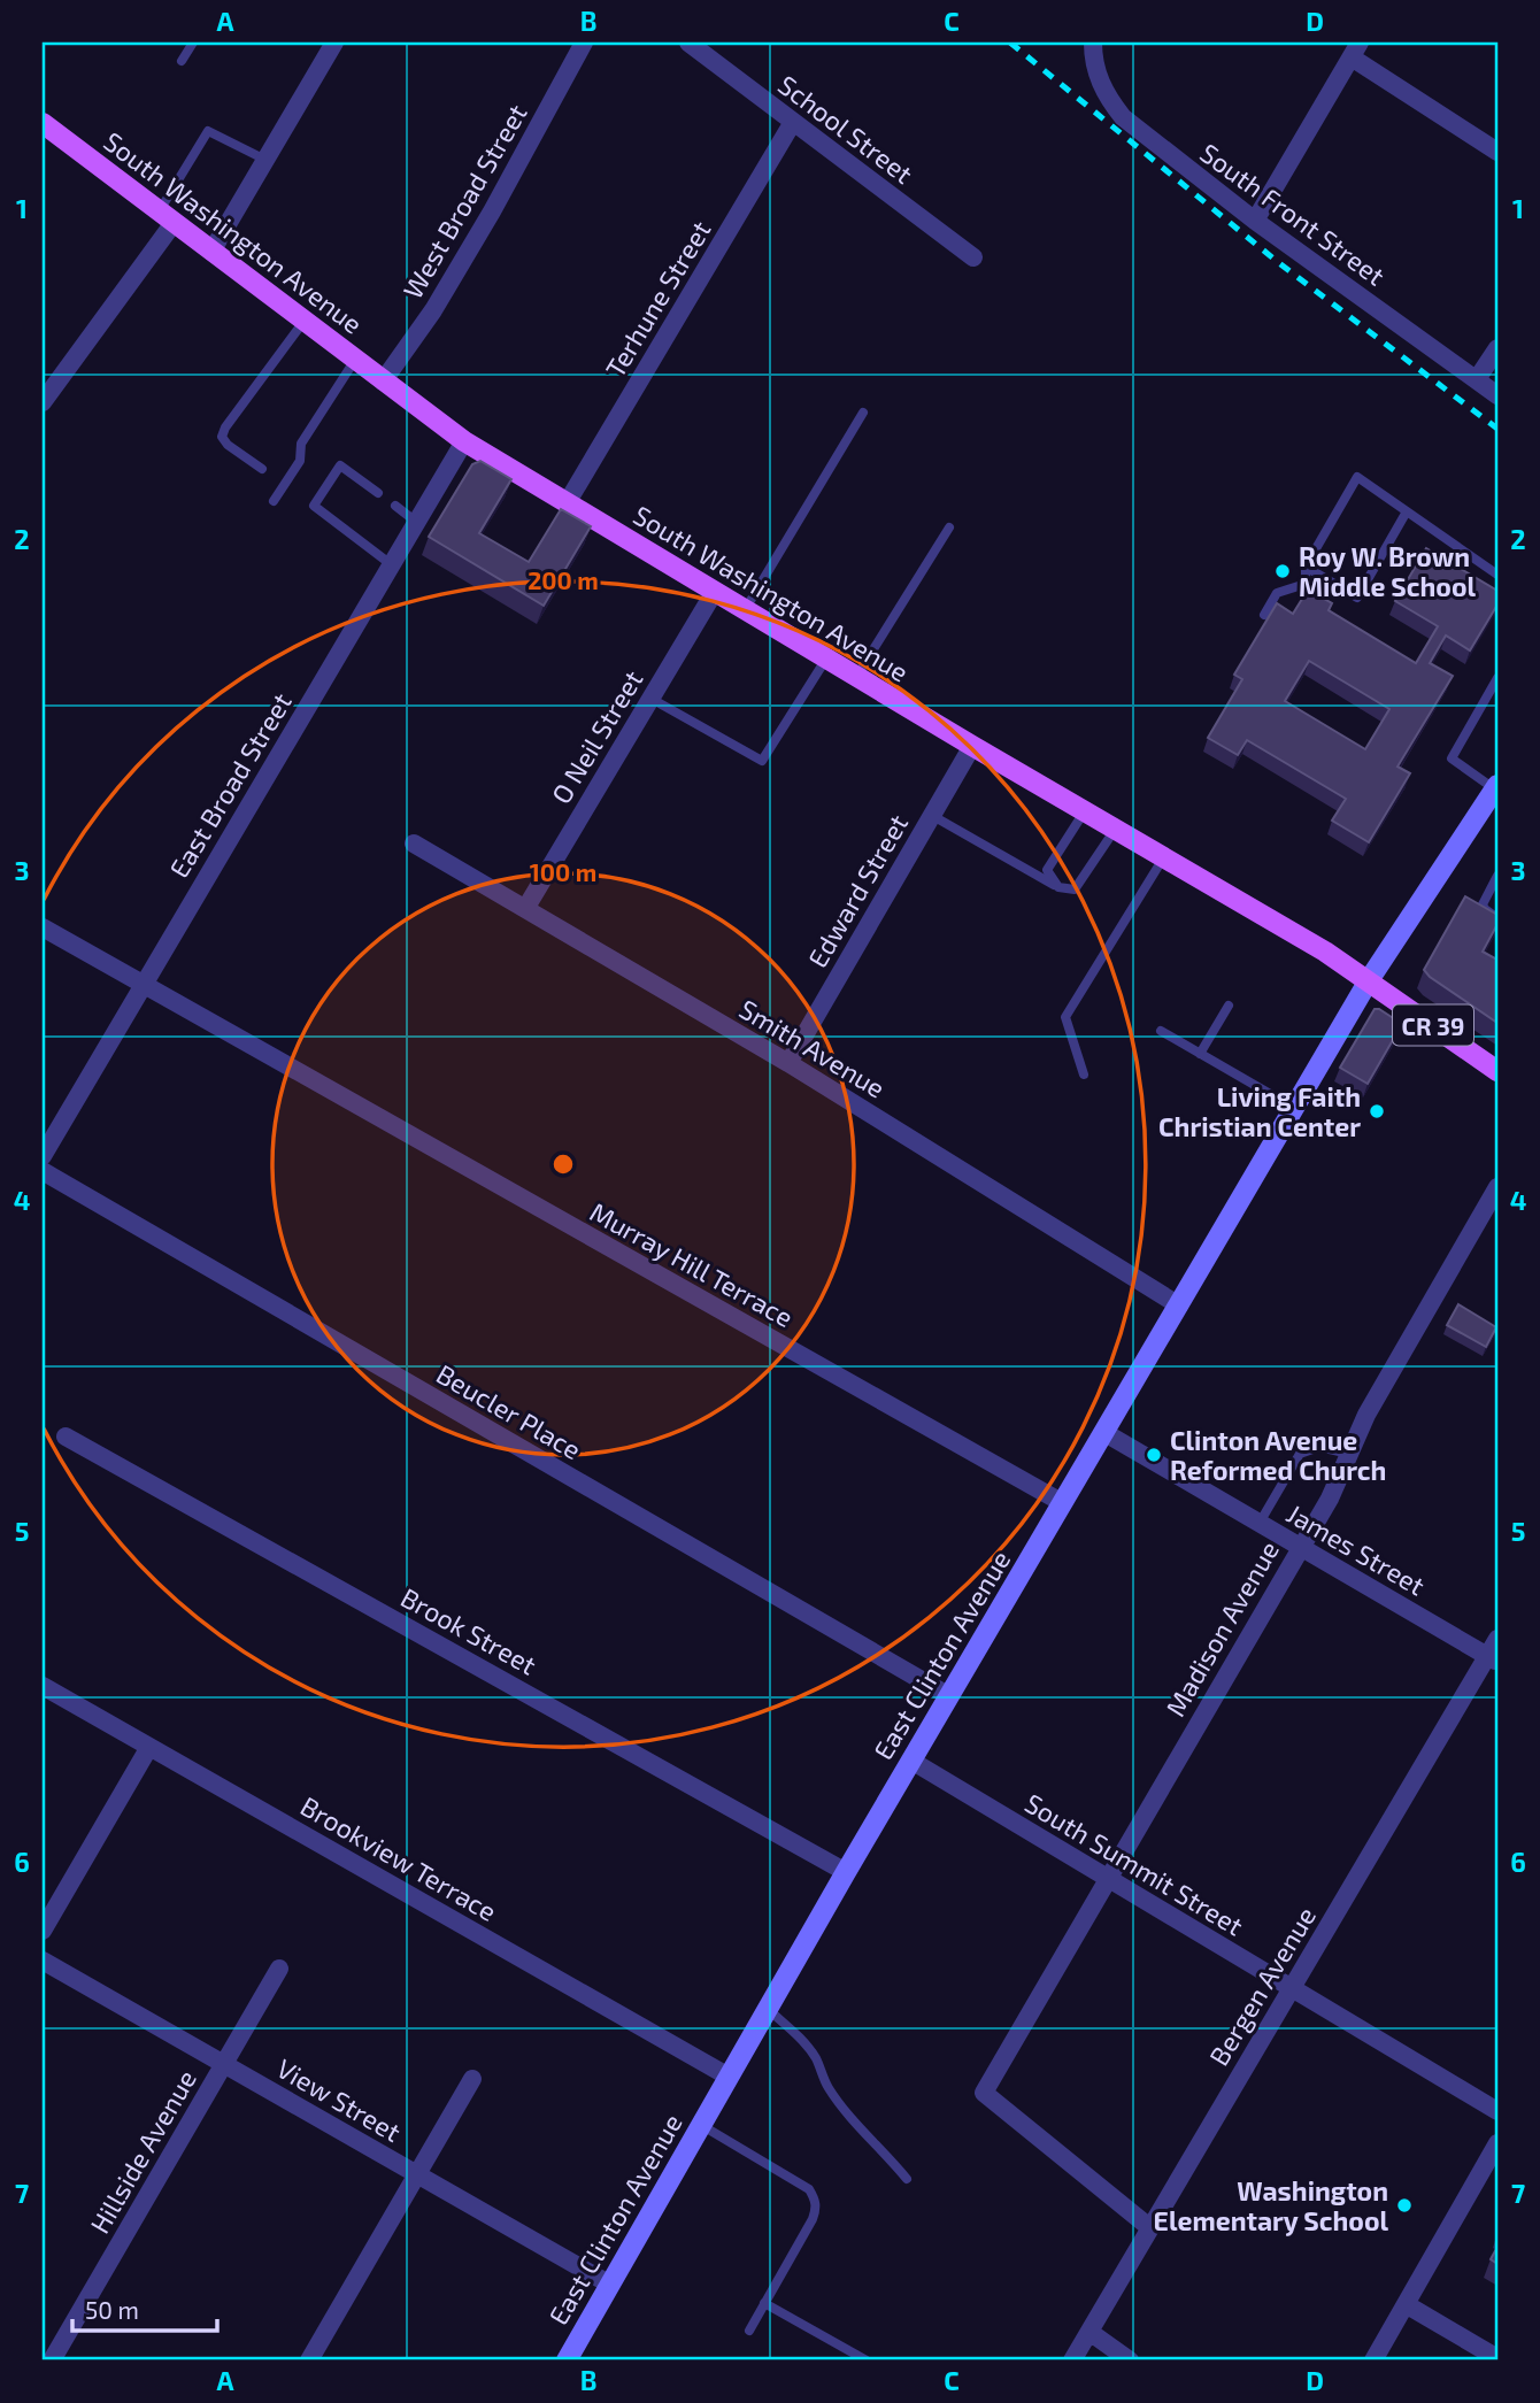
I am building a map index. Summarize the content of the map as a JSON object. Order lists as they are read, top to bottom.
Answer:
{
  "streets": {
    "main road": ["South Washington Avenue", "CR 39"],
    "street": [
      "School Street",
      "West Broad Street",
      "South Front Street",
      "Terhune Street",
      "O Neil Street",
      "East Broad Street",
      "Edward Street",
      "Smith Avenue",
      "Murray Hill Terrace",
      "Beucler Place",
      "James Street",
      "Madison Avenue",
      "Brook Street",
      "East Clinton Avenue",
      "Brookview Terrace",
      "South Summit Street",
      "Bergen Avenue",
      "View Street",
      "Hillside Avenue"
    ]
  },
  "crossings": [
    ["School Street", "Terhune Street"],
    ["West Broad Street", "South Washington Avenue"],
    ["South Washington Avenue", "Terhune Street"],
    ["South Washington Avenue", "O Neil Street"],
    ["South Washington Avenue", "East Broad Street"],
    ["South Washington Avenue", "Edward Street"],
    ["South Washington Avenue", "East Clinton Avenue"],
    ["O Neil Street", "Smith Avenue"],
    ["East Broad Street", "Murray Hill Terrace"],
    ["Edward Street", "Smith Avenue"],
    ["Smith Avenue", "East Clinton Avenue"],
    ["Murray Hill Terrace", "East Clinton Avenue"],
    ["Beucler Place", "East Clinton Avenue"],
    ["James Street", "Madison Avenue"],
    ["James Street", "East Clinton Avenue"],
    ["James Street", "Bergen Avenue"],
    ["Madison Avenue", "South Summit Street"],
    ["Madison Avenue", "Bergen Avenue"],
    ["Brook Street", "East Clinton Avenue"],
    ["East Clinton Avenue", "Brookview Terrace"],
    ["East Clinton Avenue", "South Summit Street"],
    ["East Clinton Avenue", "View Street"],
    ["South Summit Street", "Bergen Avenue"],
    ["View Street", "Hillside Avenue"]
  ],
  "places": [
    "Roy W. Brown Middle School",
    "Living Faith Christian Center",
    "Clinton Avenue Reformed Church",
    "Washington Elementary School"
  ],
  "scale_bar": "50 m",
  "grid": {
    "columns": [
      "A",
      "B",
      "C",
      "D"
    ],
    "rows": [
      "1",
      "2",
      "3",
      "4",
      "5",
      "6",
      "7"
    ]
  },
  "rings": ["200 m", "100 m"]
}
